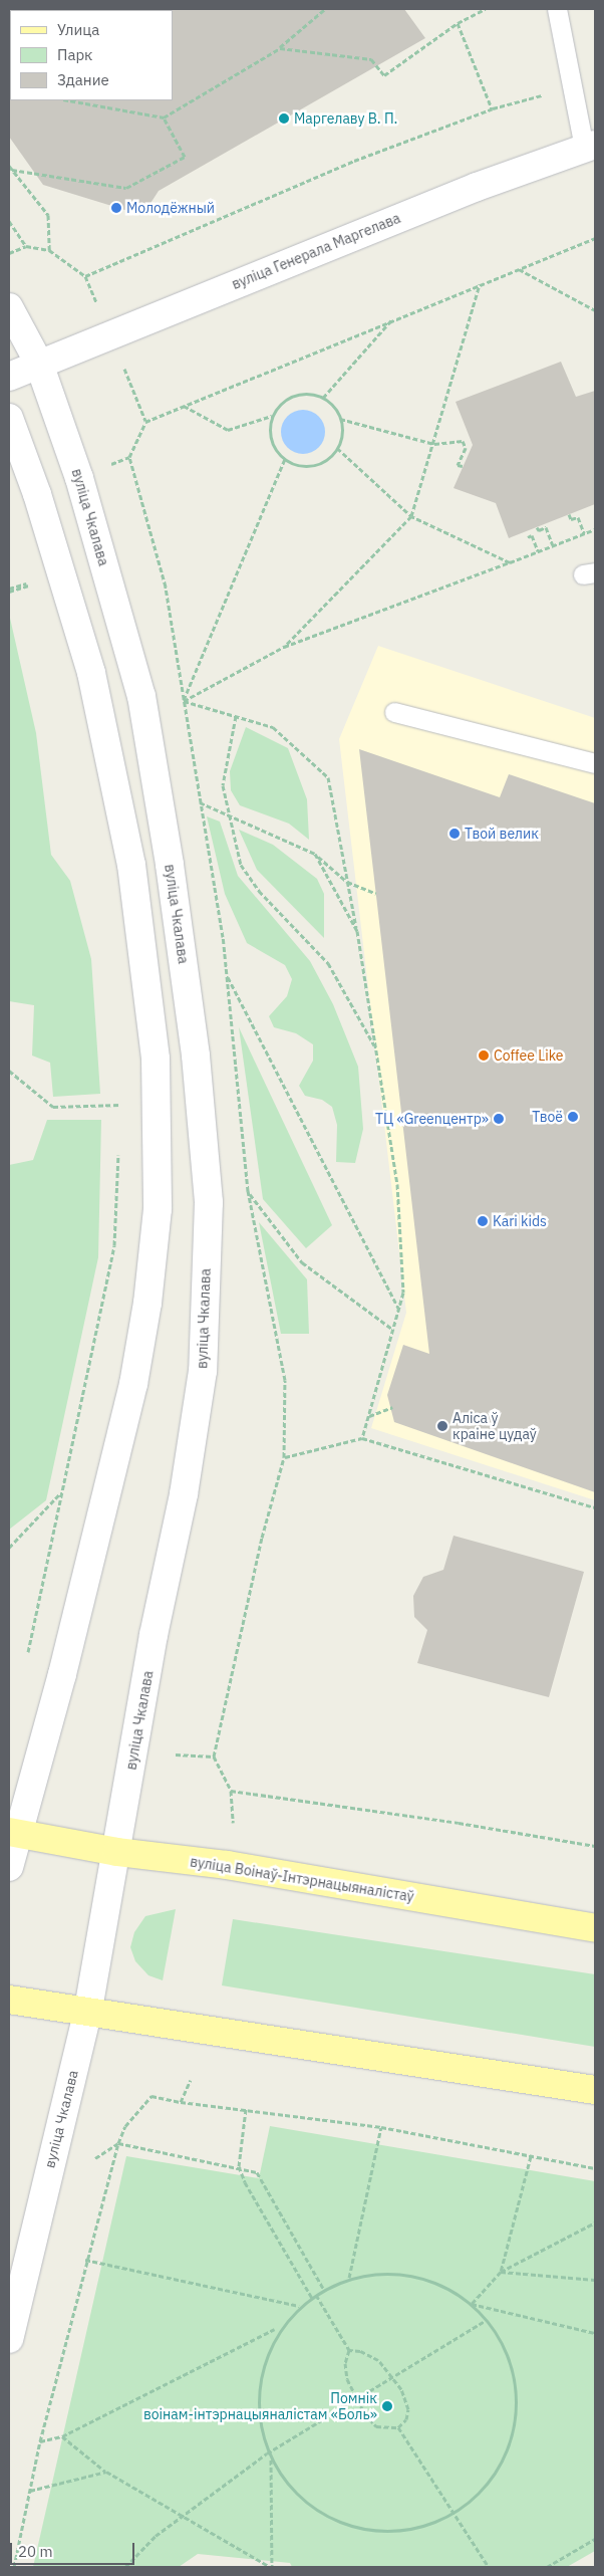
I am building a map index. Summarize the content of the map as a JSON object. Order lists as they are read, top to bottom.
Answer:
{
  "streets": {
    "main road": ["вуліца Генерала Маргелава", "вуліца Чкалава", "вуліца Воінаў-Інтэрнацыяналістаў"]
  },
  "crossings": [
    ["вуліца Генерала Маргелава", "вуліца Чкалава"],
    ["вуліца Чкалава", "вуліца Воінаў-Інтэрнацыяналістаў"]
  ],
  "places": [
    "Маргелаву В. П.",
    "Молодёжный",
    "Твой велик",
    "Coffee Like",
    "Твоё",
    "ТЦ «Greenцентр»",
    "Kari kids",
    "Аліса ў краіне цудаў",
    "Помнік воінам-інтэрнацыяналістам «Боль»"
  ],
  "legend": ["Улица", "Парк", "Здание"],
  "scale_bar": "20 m"
}
